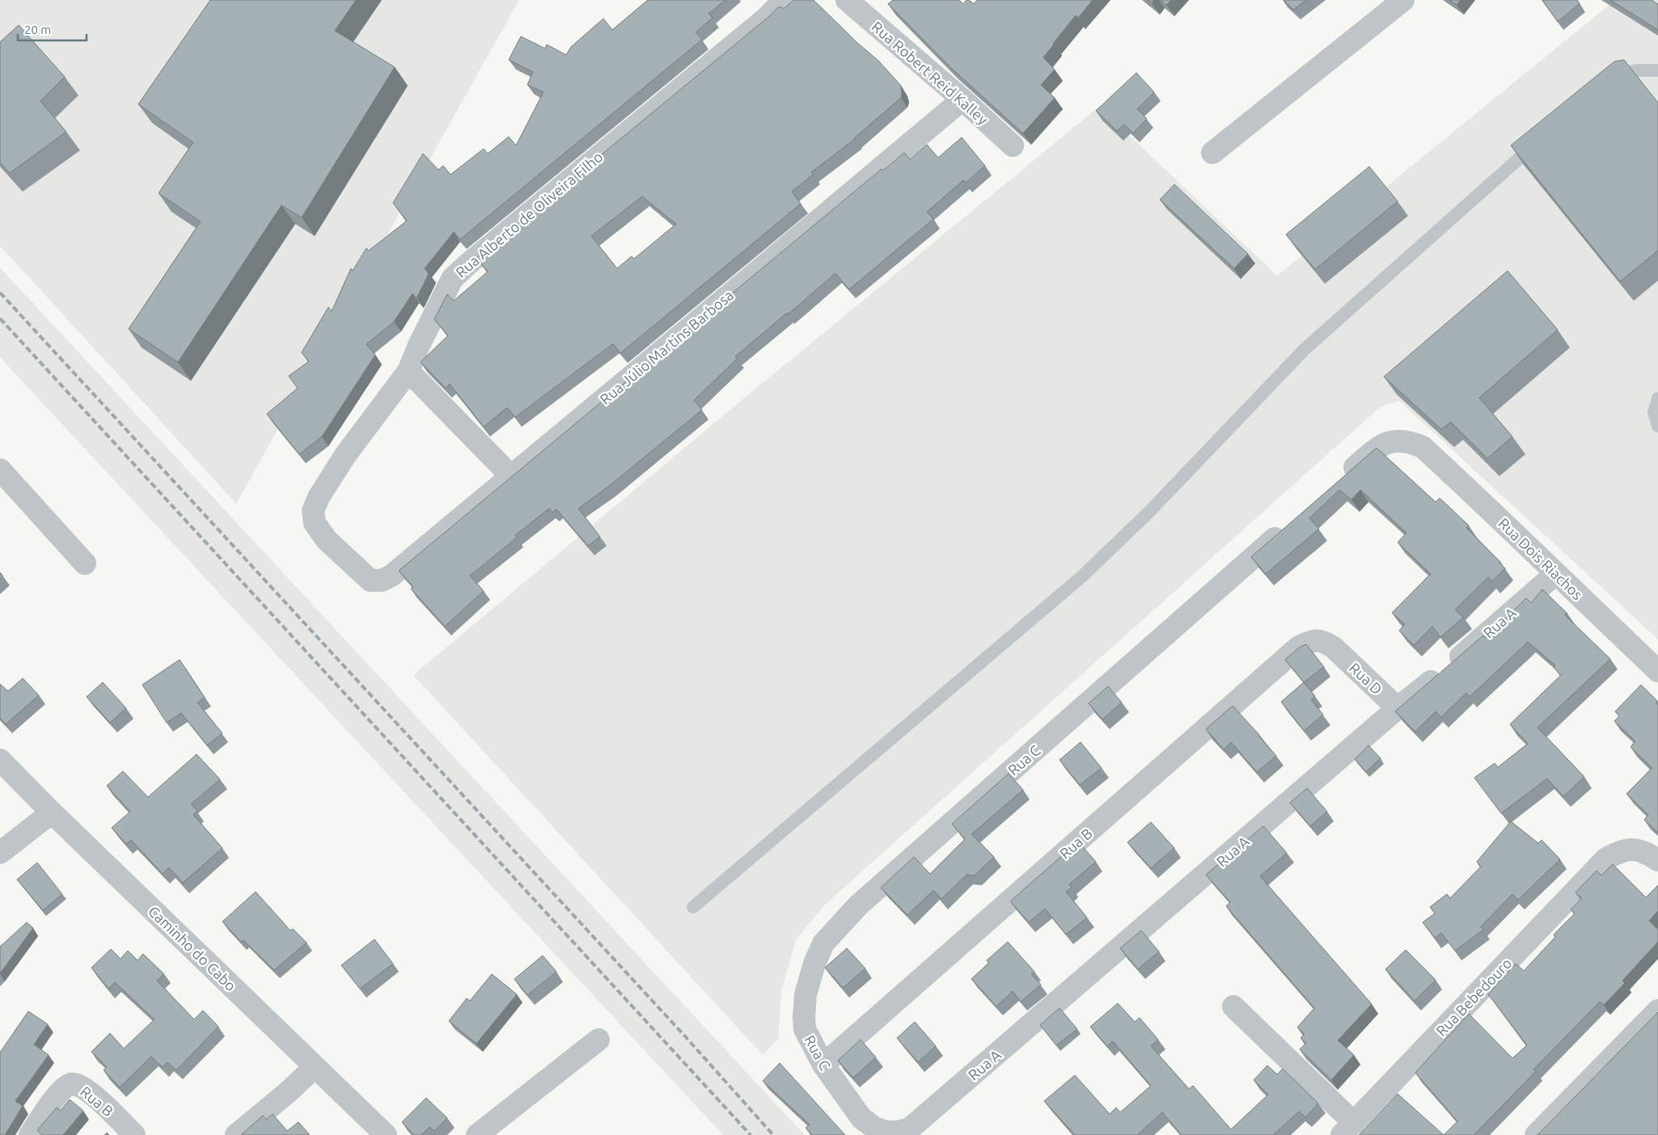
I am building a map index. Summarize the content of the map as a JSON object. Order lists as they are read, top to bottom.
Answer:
{
  "streets": {
    "street": [
      "Rua Robert Reid Kalley",
      "Rua Alberto de Oliveira Filho",
      "Rua Júlio Martins Barbosa",
      "Rua Dois Riachos",
      "Rua A",
      "Rua D",
      "Rua C",
      "Rua B",
      "Caminho do Cabo",
      "Rua Bebedouro"
    ]
  },
  "crossings": [
    ["Rua Robert Reid Kalley", "Rua Júlio Martins Barbosa"],
    ["Rua Alberto de Oliveira Filho", "Rua Júlio Martins Barbosa"],
    ["Rua Dois Riachos", "Rua A"],
    ["Rua A", "Rua D"],
    ["Rua A", "Rua C"],
    ["Rua D", "Rua B"],
    ["Rua C", "Rua B"]
  ],
  "scale_bar": "20 m"
}
